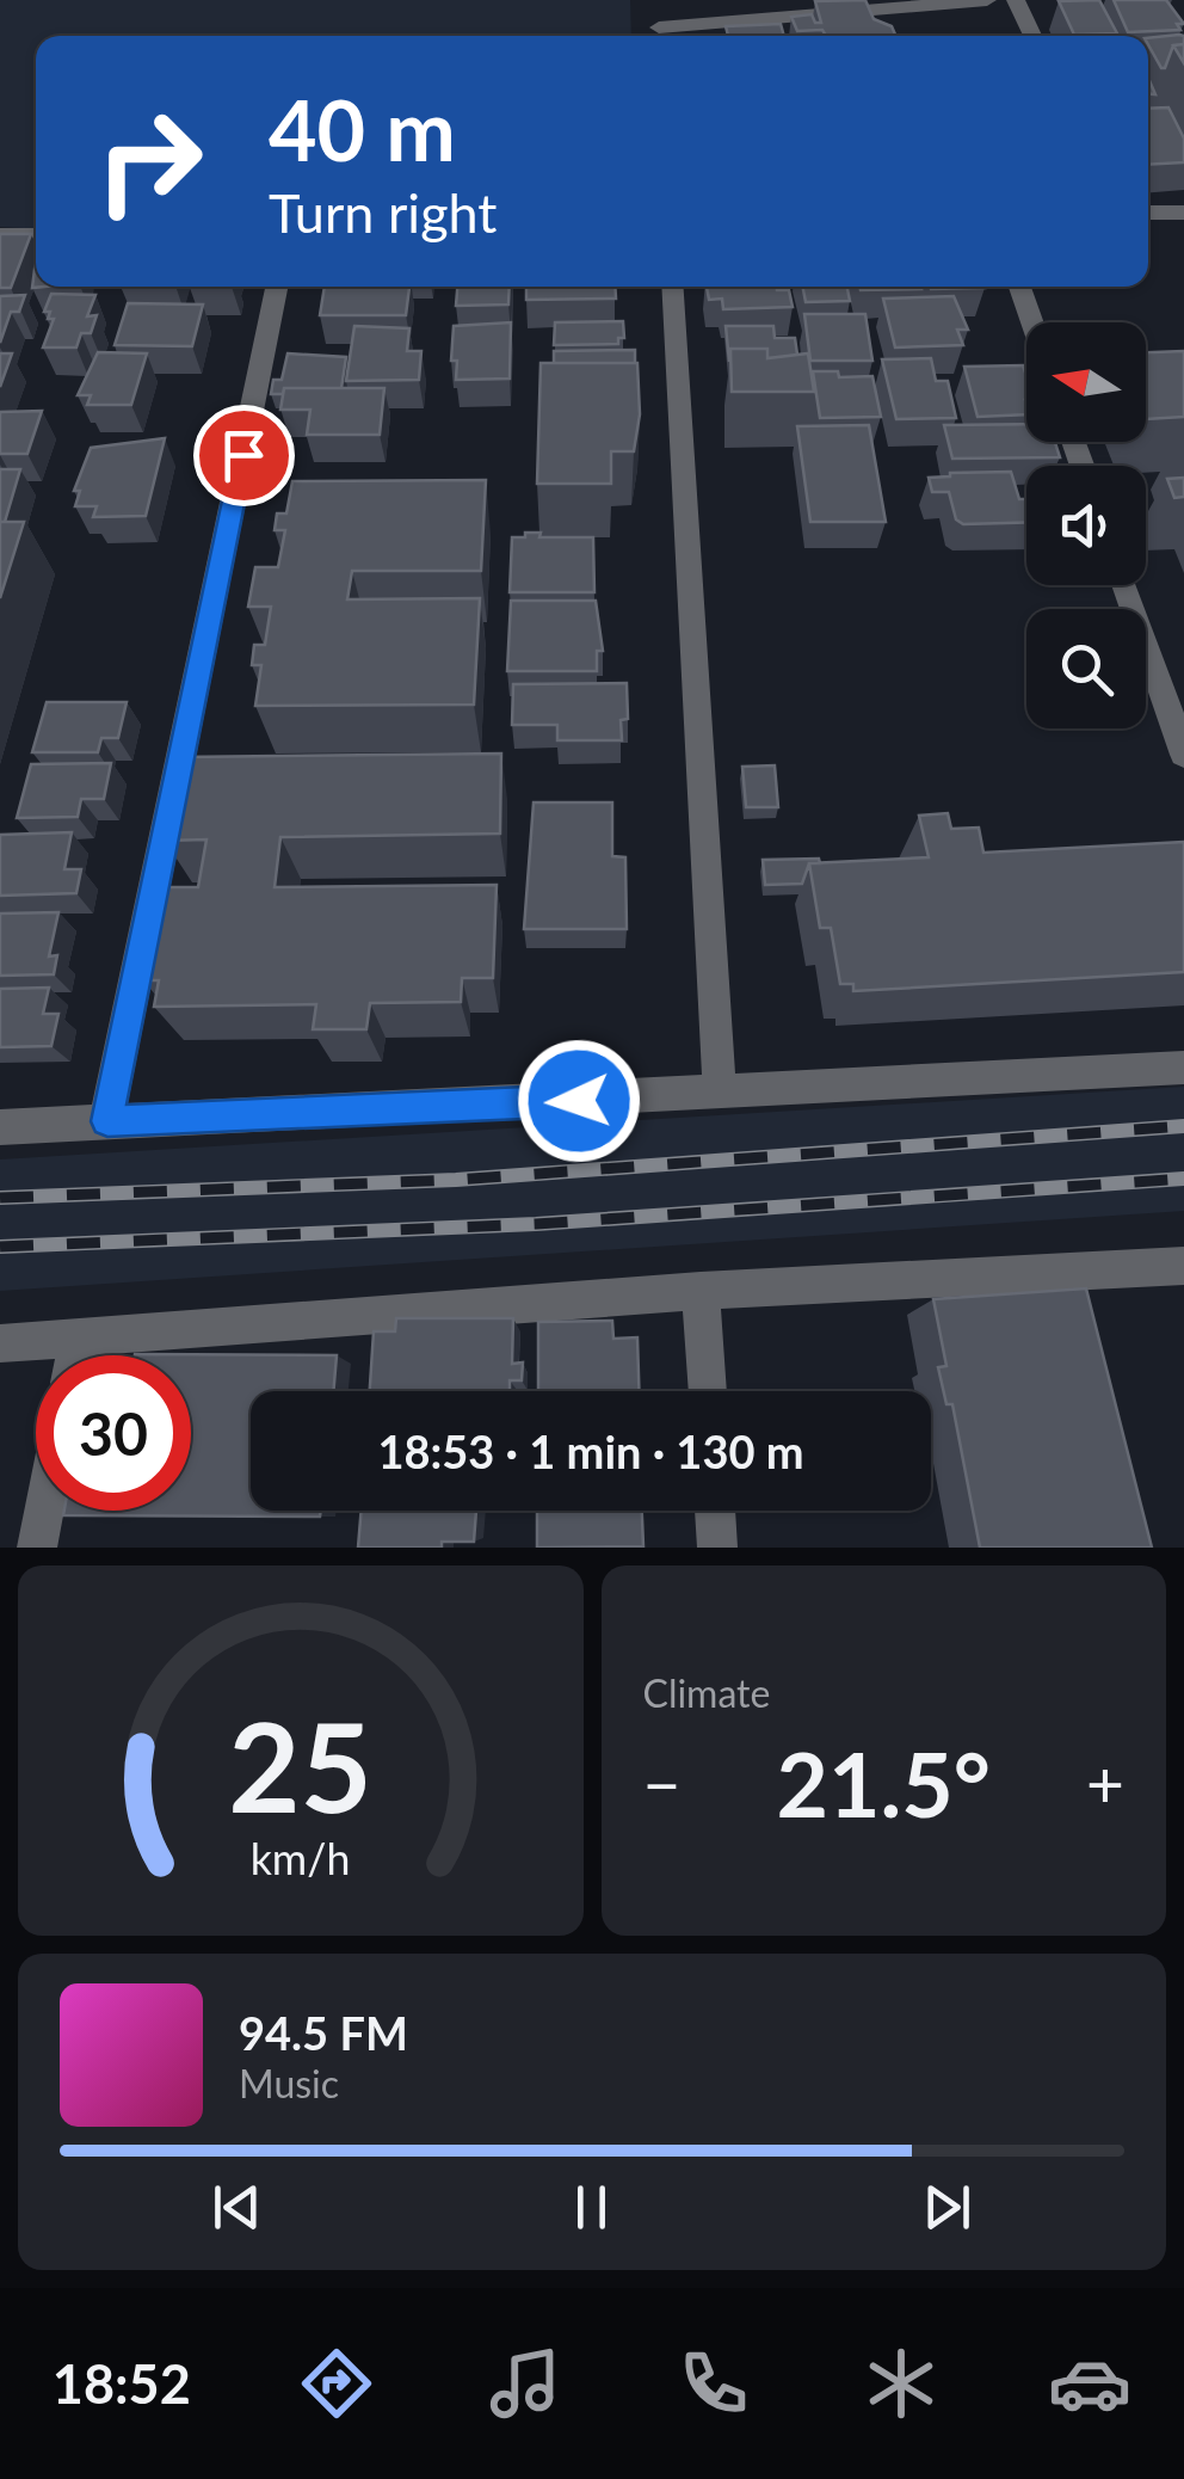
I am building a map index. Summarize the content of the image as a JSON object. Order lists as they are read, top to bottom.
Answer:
{
  "north": "left",
  "page": {
    "turn": ["40 m", "Turn right"],
    "limit": "30",
    "trip": "18:53 · 1 min · 130 m",
    "tile": "Climate",
    "heat": ["−", "21.5°", "+"],
    "song": ["94.5 FM", "Music"],
    "tabs": "18:52",
    "gauge": ["25", "km/h"]
  }
}
